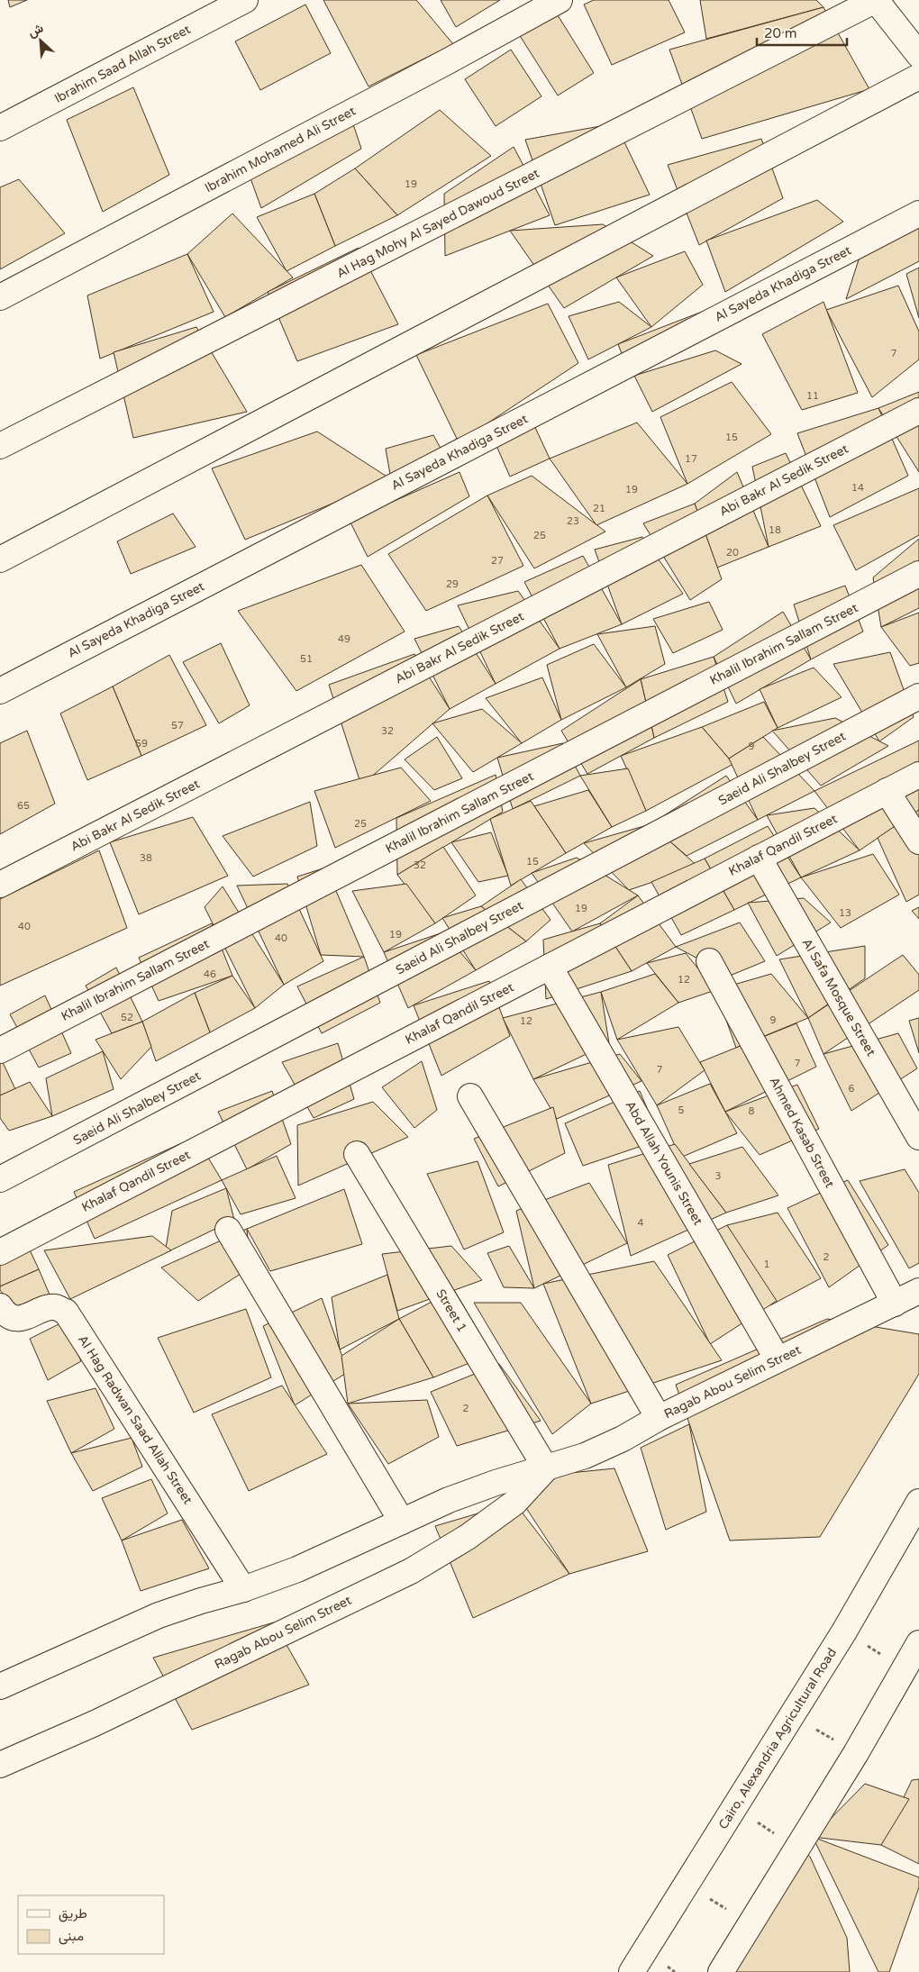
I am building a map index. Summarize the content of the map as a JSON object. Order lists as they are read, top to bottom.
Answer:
{
  "streets": {
    "main road": [
      "Ibrahim Saad Allah Street",
      "Ibrahim Mohamed Ali Street",
      "Al Hag Mohy Al Sayed Dawoud Street",
      "Al Sayeda Khadiga Street",
      "Abi Bakr Al Sedik Street",
      "Khalil Ibrahim Sallam Street",
      "Saeid Ali Shalbey Street",
      "Khalaf Qandil Street",
      "Al Safa Mosque Street",
      "Ahmed Kasab Street",
      "Abd Allah Younis Street",
      "Street 1",
      "Ragab Abou Selim Street",
      "Al Hag Radwan Saad Allah Street",
      "Cairo, Alexandria Agricultural Road"
    ]
  },
  "crossings": [
    ["Khalaf Qandil Street", "Al Safa Mosque Street"],
    ["Khalaf Qandil Street", "Abd Allah Younis Street"],
    ["Ahmed Kasab Street", "Ragab Abou Selim Street"],
    ["Abd Allah Younis Street", "Ragab Abou Selim Street"],
    ["Street 1", "Ragab Abou Selim Street"],
    ["Ragab Abou Selim Street", "Al Hag Radwan Saad Allah Street"]
  ],
  "house_numbers": [
    "19",
    "7",
    "11",
    "15",
    "17",
    "14",
    "19",
    "21",
    "23",
    "18",
    "25",
    "20",
    "27",
    "29",
    "49",
    "51",
    "57",
    "32",
    "59",
    "9",
    "65",
    "25",
    "38",
    "15",
    "32",
    "19",
    "13",
    "40",
    "19",
    "40",
    "46",
    "12",
    "52",
    "9",
    "12",
    "7",
    "7",
    "6",
    "5",
    "8",
    "3",
    "4",
    "2",
    "1",
    "2"
  ],
  "legend": ["طريق", "مبنى"],
  "scale_bar": "20 m",
  "north": "top left"
}
